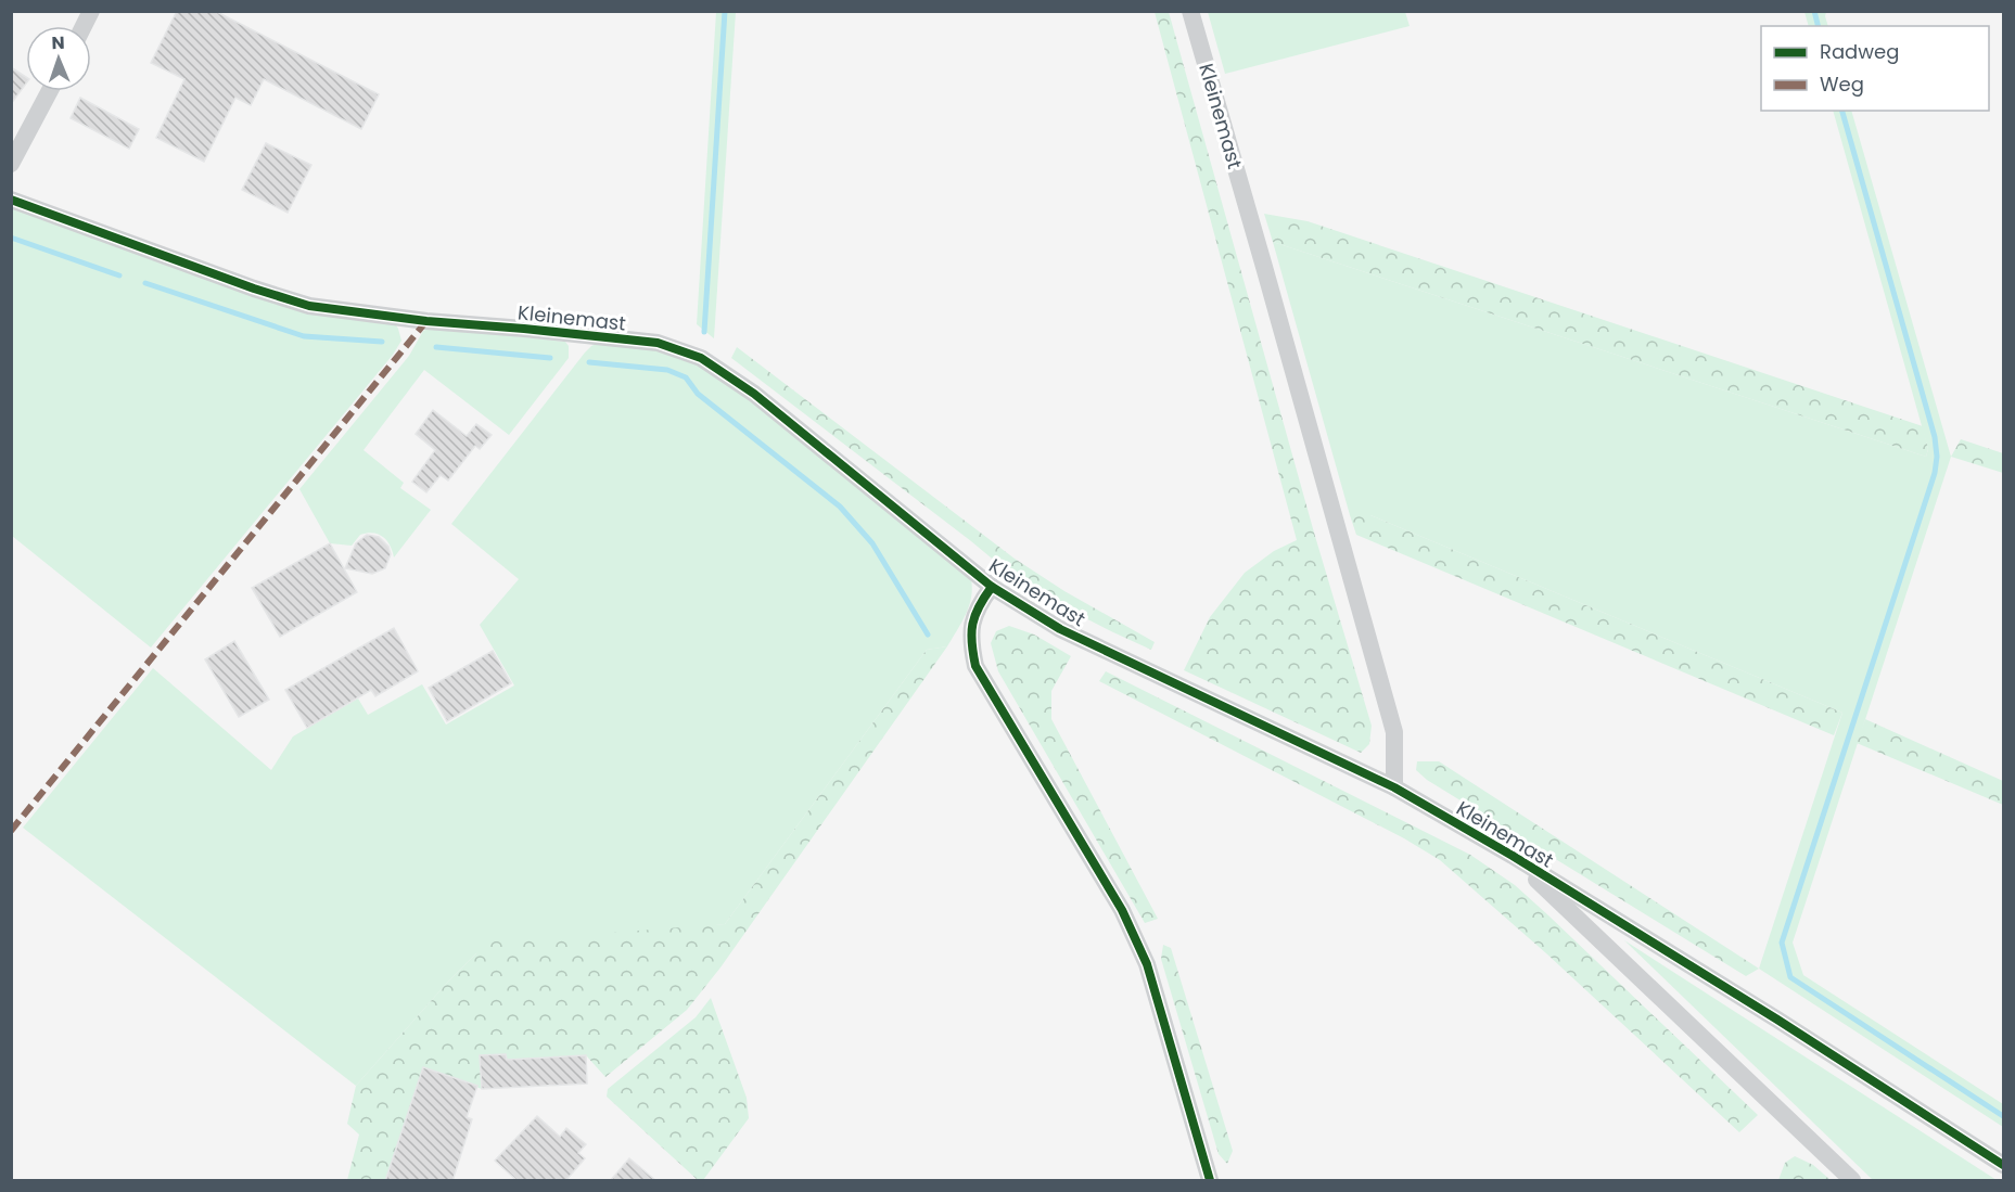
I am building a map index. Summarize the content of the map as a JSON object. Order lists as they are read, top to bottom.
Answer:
{
  "streets": {
    "street": ["Kleinemast"]
  },
  "legend": ["Radweg", "Weg"],
  "north": "top"
}
